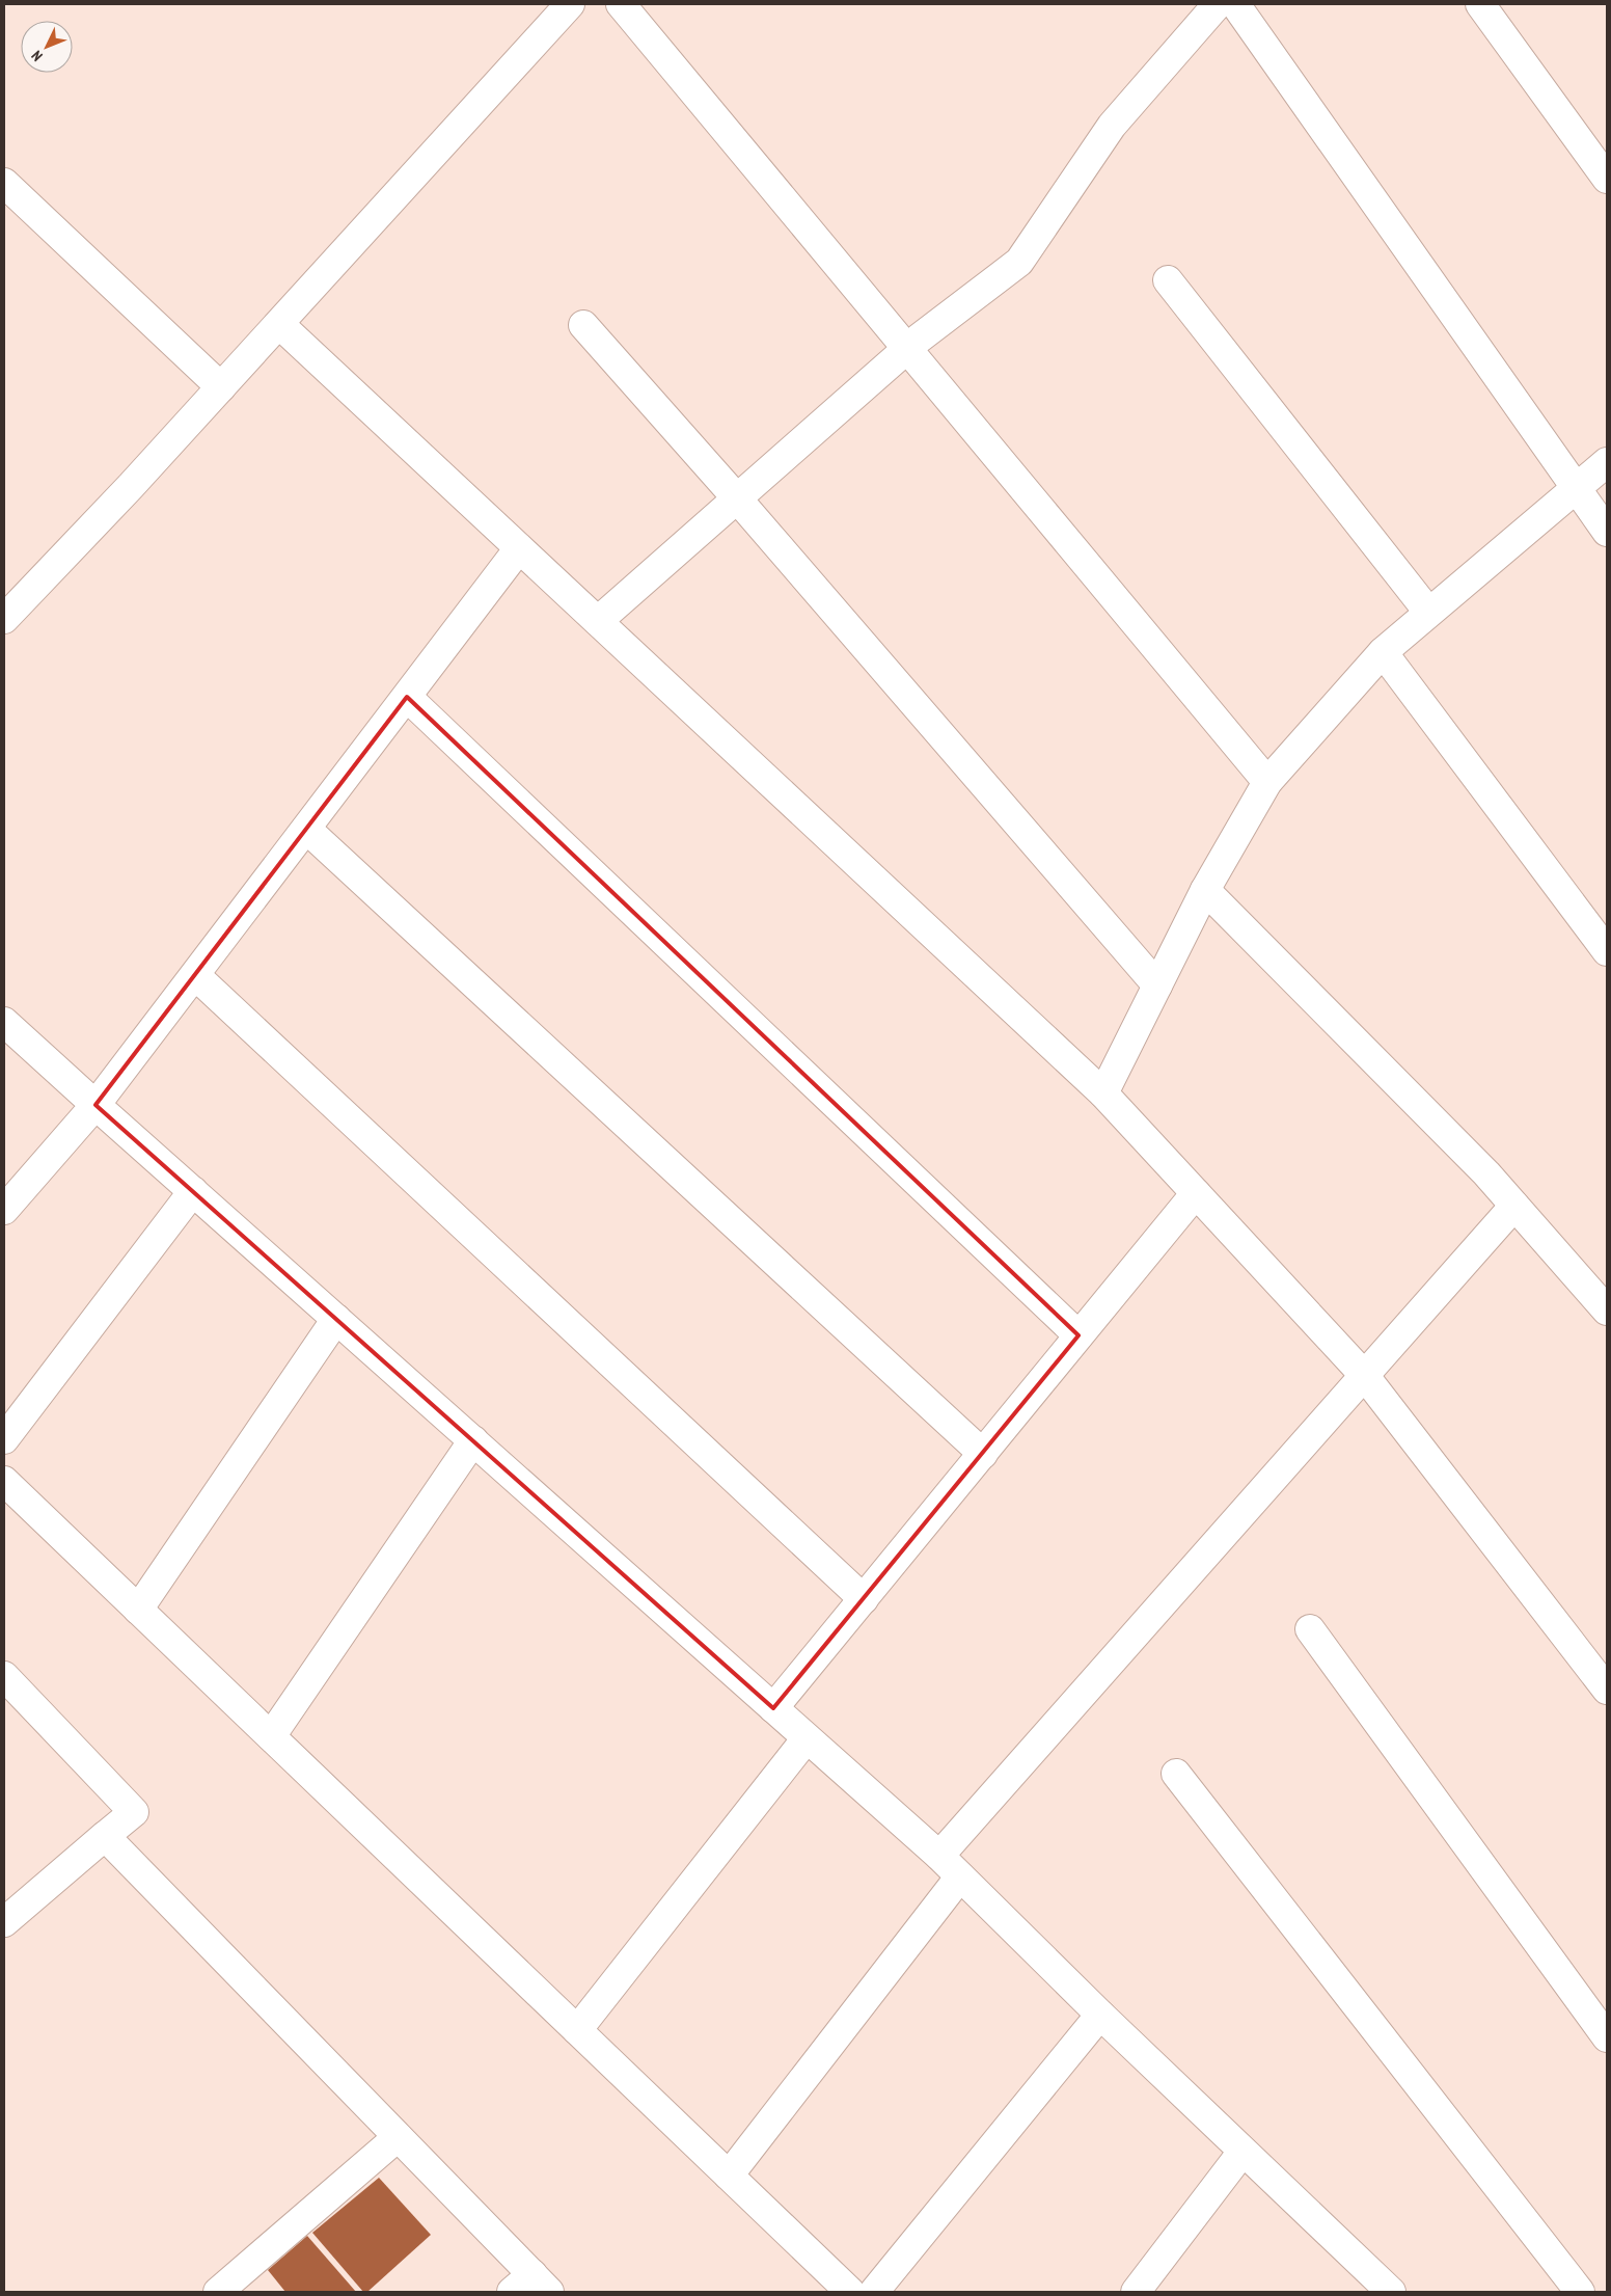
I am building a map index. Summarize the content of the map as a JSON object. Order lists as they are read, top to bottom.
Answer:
{
  "north": "bottom left"
}
